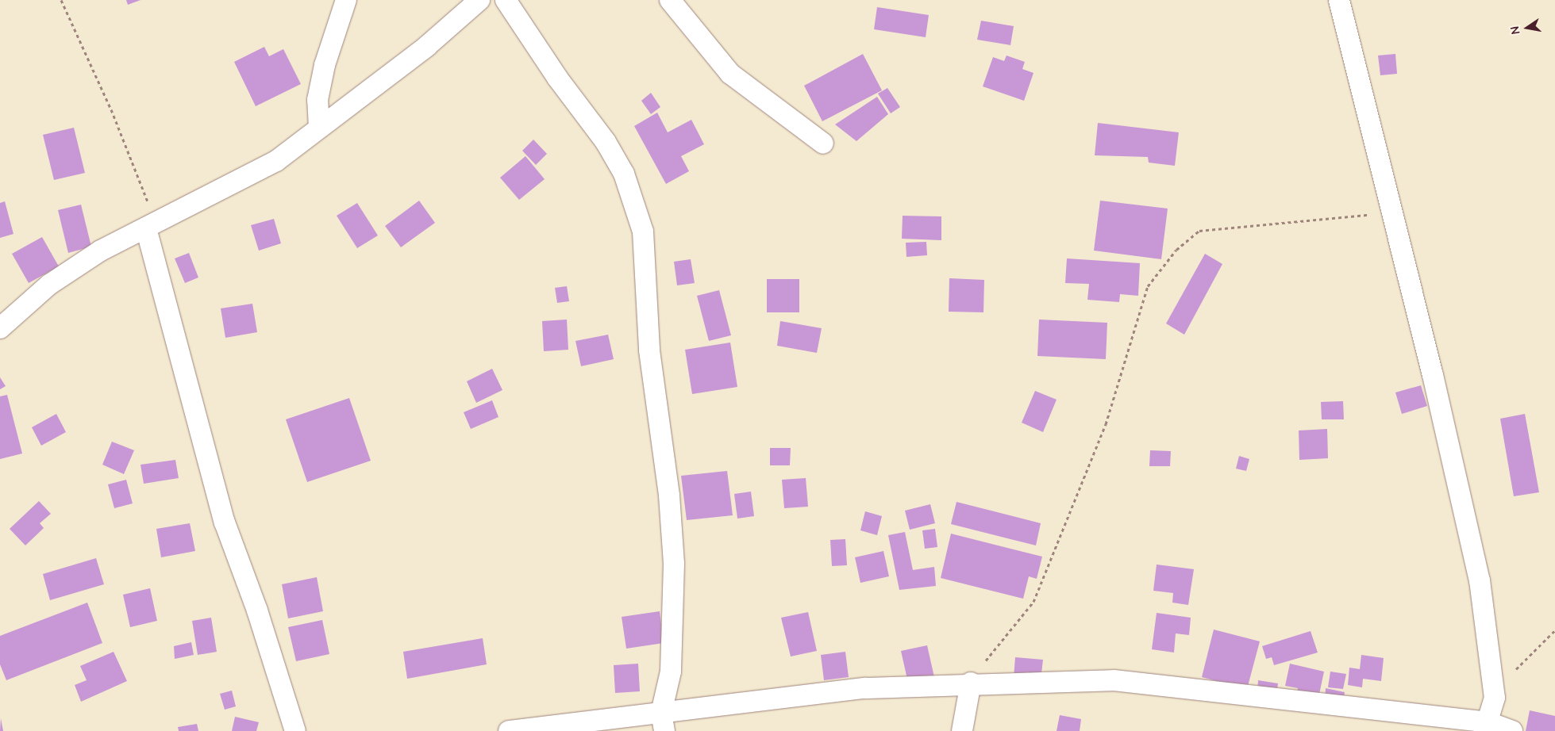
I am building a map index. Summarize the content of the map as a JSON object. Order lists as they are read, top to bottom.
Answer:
{
  "north": "left"
}
